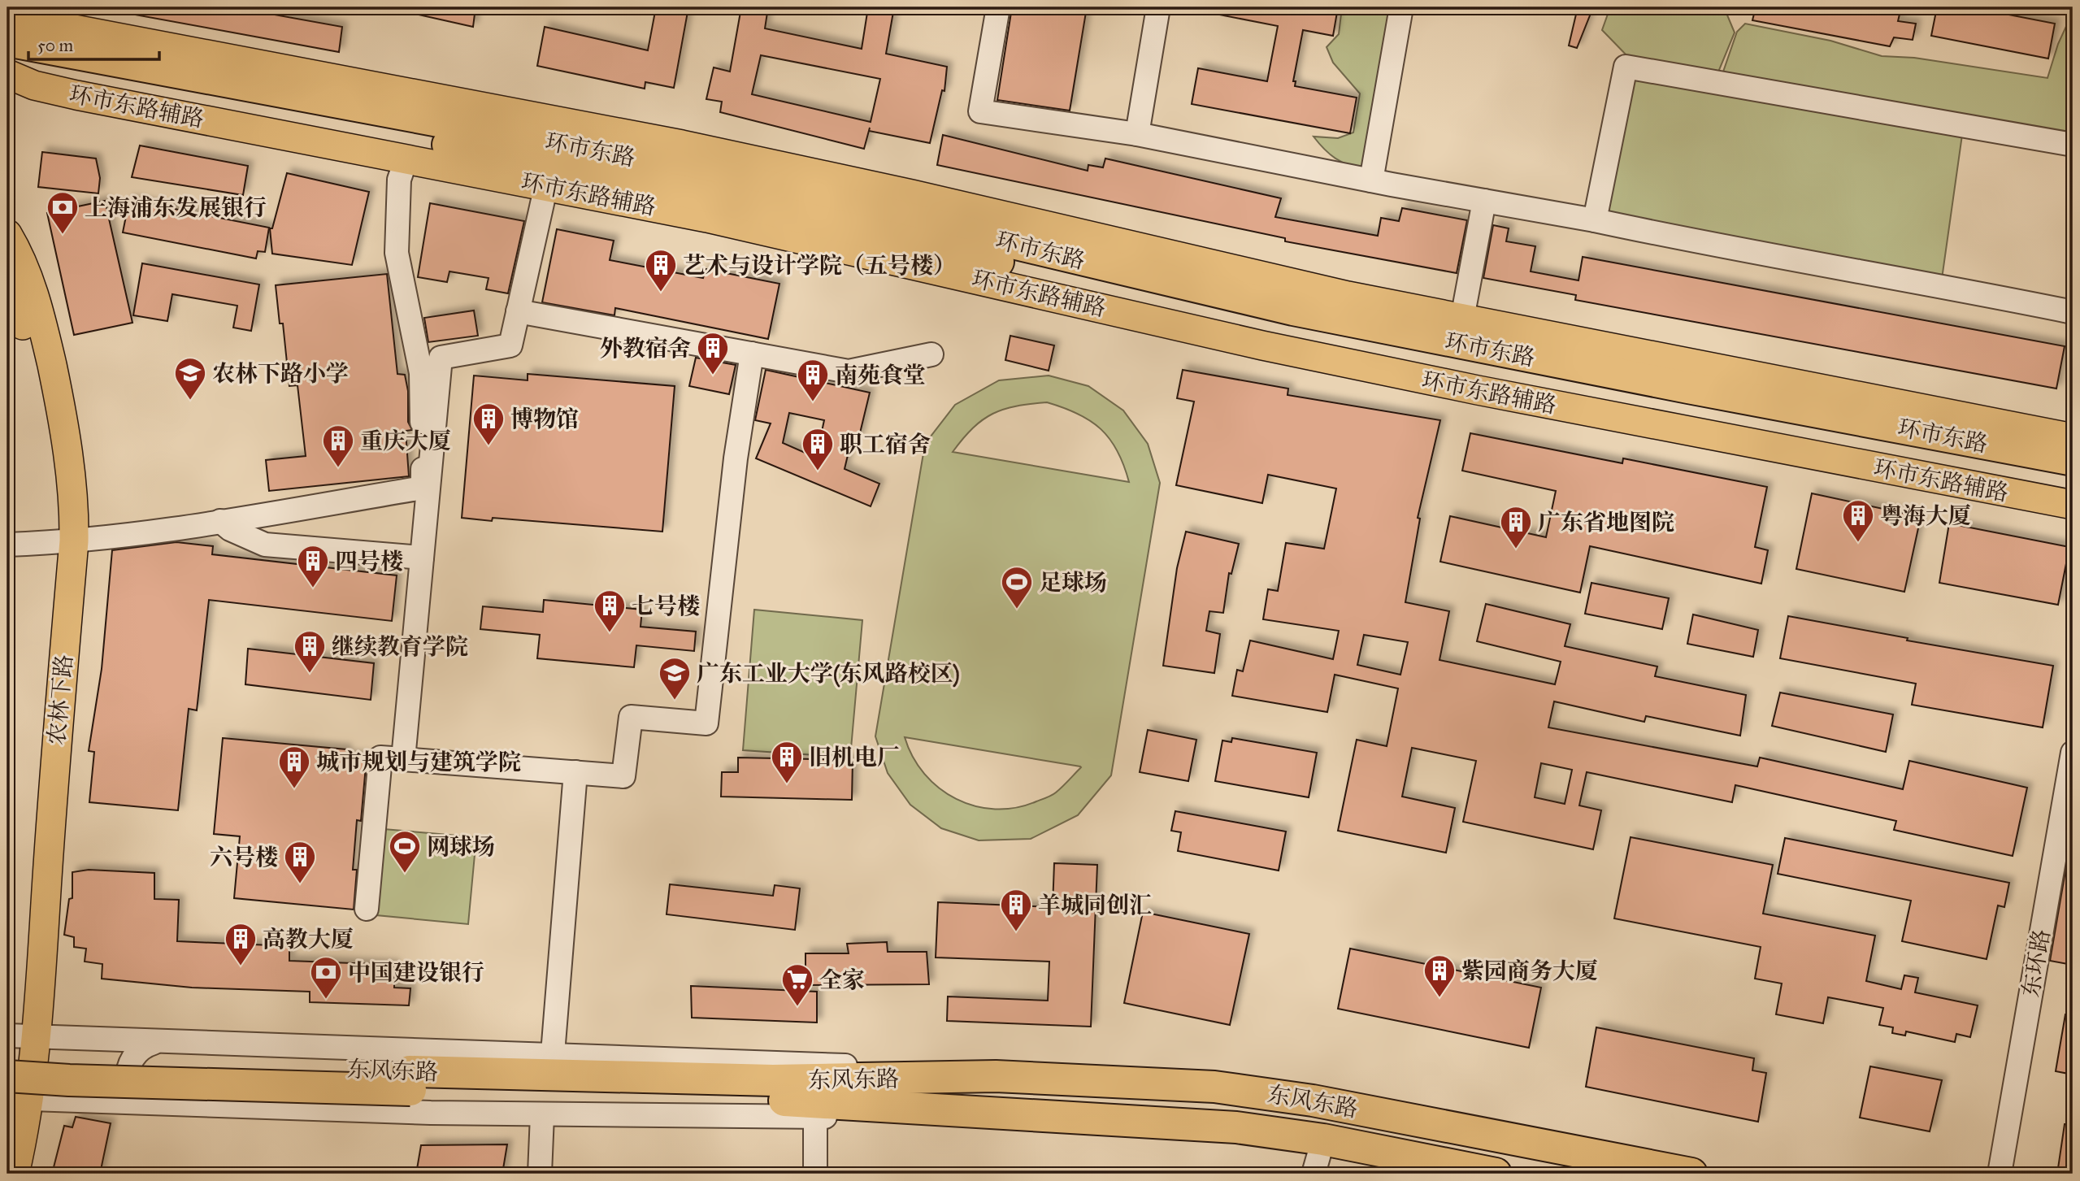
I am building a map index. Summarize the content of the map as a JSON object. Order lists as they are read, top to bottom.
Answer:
{
  "streets": {
    "highway": ["环市东路", "东风东路"],
    "main road": ["环市东路辅路", "农林下路"],
    "street": ["东环路"]
  },
  "crossings": [
    ["农林下路", "东风东路"]
  ],
  "places": {
    "bank": ["上海浦东发展银行", "中国建设银行"],
    "building": [
      "艺术与设计学院（五号楼）",
      "外教宿舍",
      "南苑食堂",
      "博物馆",
      "重庆大厦",
      "职工宿舍",
      "粤海大厦",
      "广东省地图院",
      "四号楼",
      "七号楼",
      "继续教育学院",
      "旧机电厂",
      "城市规划与建筑学院",
      "六号楼",
      "羊城同创汇",
      "高教大厦",
      "紫园商务大厦"
    ],
    "school or university": ["农林下路小学", "广东工业大学(东风路校区)"],
    "sports": ["足球场", "网球场"],
    "supermarket": ["全家"]
  },
  "scale_bar": "50 m"
}
